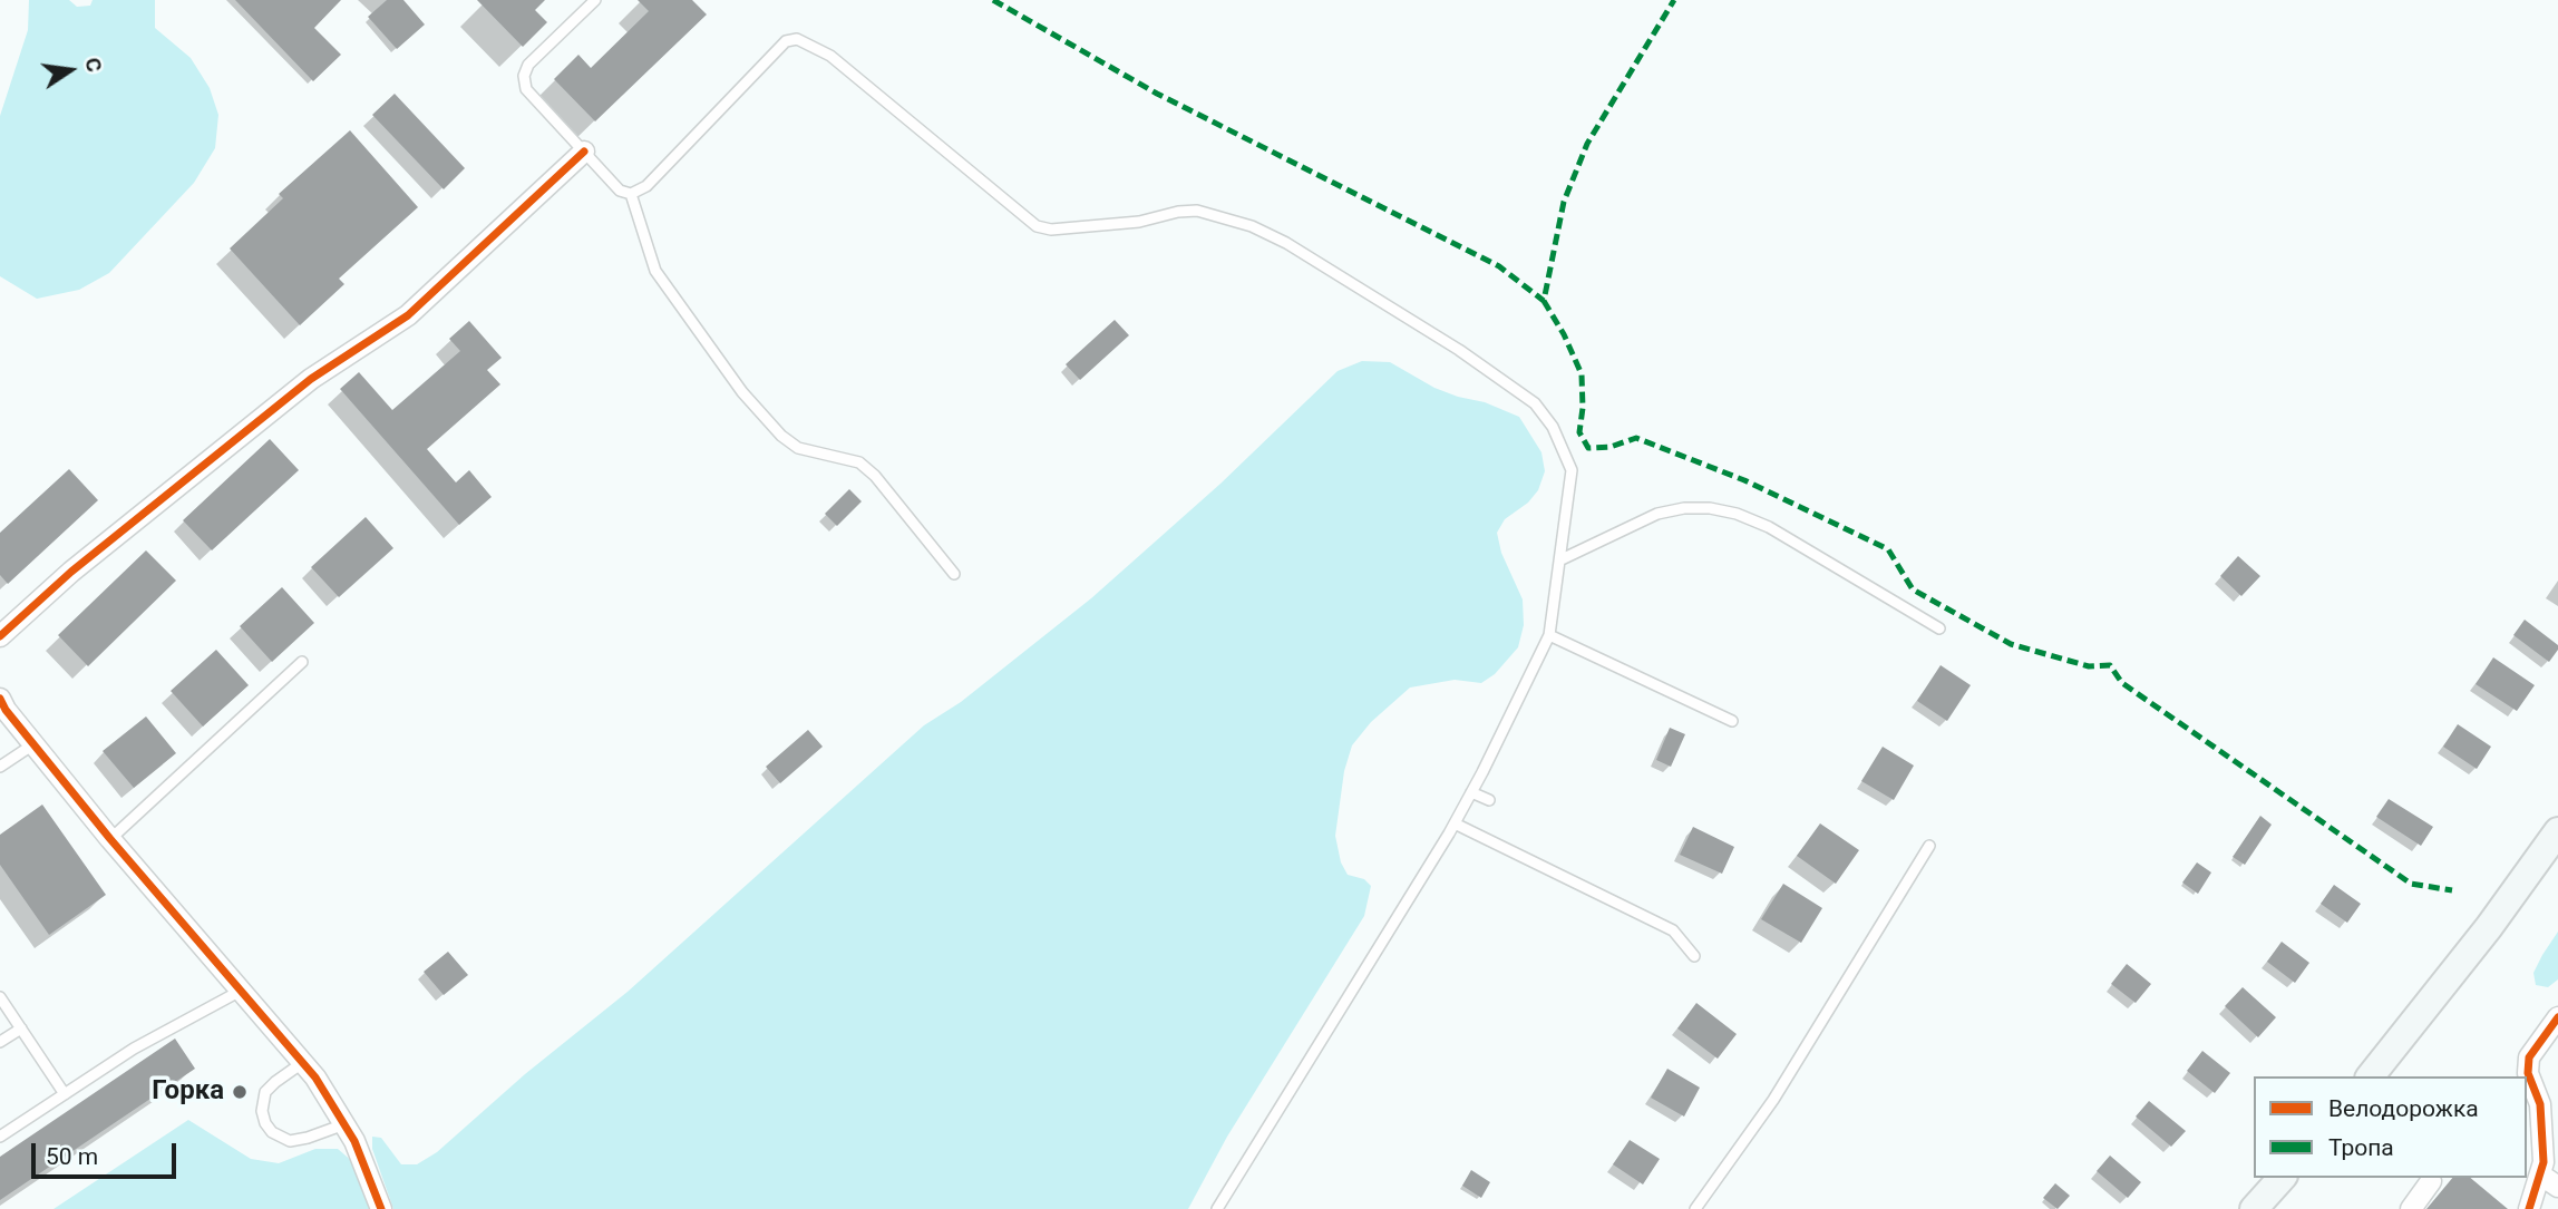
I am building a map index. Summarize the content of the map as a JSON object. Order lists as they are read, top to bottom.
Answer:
{
  "places": ["Горка"],
  "legend": ["Велодорожка", "Тропа"],
  "scale_bar": "50 m",
  "north": "right"
}
